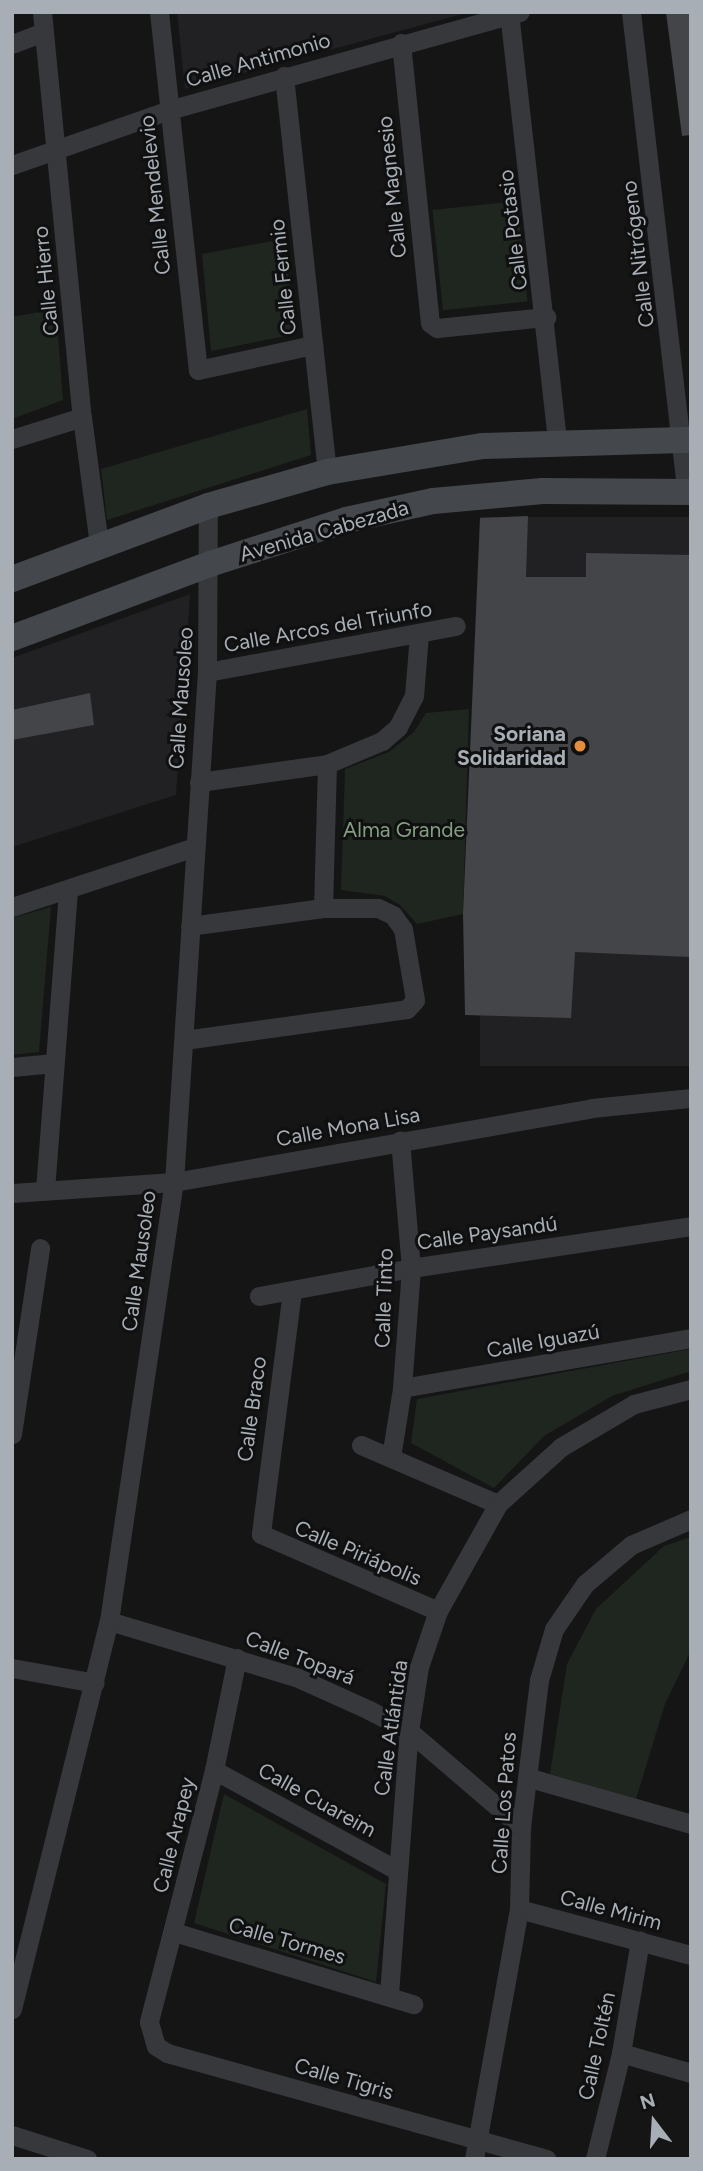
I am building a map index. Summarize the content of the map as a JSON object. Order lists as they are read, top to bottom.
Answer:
{
  "streets": {
    "main road": ["Avenida Cabezada"],
    "street": [
      "Calle Antimonio",
      "Calle Magnesio",
      "Calle Mendelevio",
      "Calle Potasio",
      "Calle Nitrógeno",
      "Calle Fermio",
      "Calle Hierro",
      "Calle Arcos del Triunfo",
      "Calle Mausoleo",
      "Calle Mona Lisa",
      "Calle Paysandú",
      "Calle Tinto",
      "Calle Iguazú",
      "Calle Braco",
      "Calle Piriápolis",
      "Calle Topará",
      "Calle Atlántida",
      "Calle Cuareim",
      "Calle Los Patos",
      "Calle Arapey",
      "Calle Mirim",
      "Calle Tormes",
      "Calle Toltén",
      "Calle Tigris"
    ]
  },
  "crossings": [
    ["Calle Antimonio", "Calle Magnesio"],
    ["Calle Antimonio", "Calle Mendelevio"],
    ["Calle Antimonio", "Calle Potasio"],
    ["Calle Antimonio", "Calle Fermio"],
    ["Calle Antimonio", "Calle Hierro"],
    ["Calle Magnesio", "Calle Potasio"],
    ["Calle Mendelevio", "Calle Fermio"],
    ["Calle Nitrógeno", "Avenida Cabezada"],
    ["Avenida Cabezada", "Calle Mausoleo"],
    ["Calle Arcos del Triunfo", "Calle Mausoleo"],
    ["Calle Mausoleo", "Calle Mona Lisa"],
    ["Calle Mausoleo", "Calle Topará"],
    ["Calle Mona Lisa", "Calle Tinto"],
    ["Calle Paysandú", "Calle Tinto"],
    ["Calle Paysandú", "Calle Braco"],
    ["Calle Tinto", "Calle Iguazú"],
    ["Calle Braco", "Calle Piriápolis"],
    ["Calle Piriápolis", "Calle Atlántida"],
    ["Calle Topará", "Calle Atlántida"],
    ["Calle Topará", "Calle Los Patos"],
    ["Calle Topará", "Calle Arapey"],
    ["Calle Atlántida", "Calle Cuareim"],
    ["Calle Atlántida", "Calle Tormes"],
    ["Calle Cuareim", "Calle Arapey"],
    ["Calle Los Patos", "Calle Mirim"],
    ["Calle Los Patos", "Calle Tigris"],
    ["Calle Arapey", "Calle Tormes"],
    ["Calle Arapey", "Calle Tigris"],
    ["Calle Mirim", "Calle Toltén"]
  ],
  "parks": ["Alma Grande"],
  "places": ["Soriana Solidaridad"],
  "north": "top"
}
